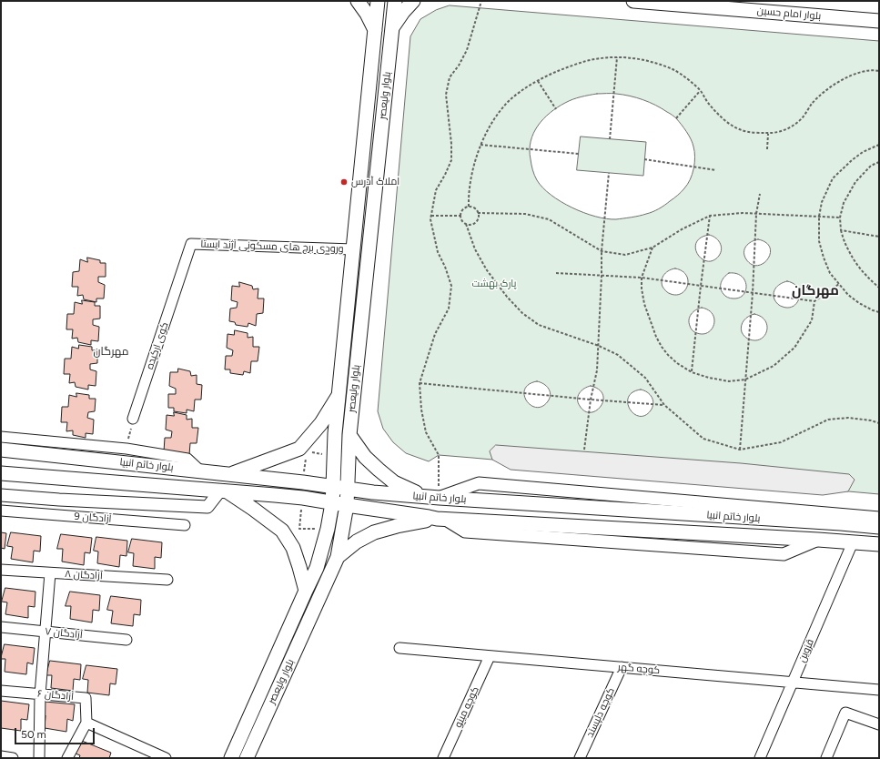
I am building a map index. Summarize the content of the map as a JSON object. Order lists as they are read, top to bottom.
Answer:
{
  "streets": {
    "main road": ["بلوار امام حسین", "بلوار ولیعصر", "بلوار خاتم انبیا"],
    "street": [
      "ورودی برج های مسکونی آژند ایستا",
      "کوی ارکیده",
      "آزادگان 9",
      "آزادگان ۸",
      "آزادگان ۷",
      "قزوین",
      "کوچه گهر",
      "آزادگان ۶",
      "کوچه مینو",
      "کوچه دلپسند"
    ]
  },
  "crossings": [
    ["بلوار ولیعصر", "ورودی برج های مسکونی آژند ایستا"],
    ["بلوار ولیعصر", "بلوار خاتم انبیا"],
    ["ورودی برج های مسکونی آژند ایستا", "کوی ارکیده"],
    ["بلوار خاتم انبیا", "قزوین"],
    ["قزوین", "کوچه گهر"],
    ["کوچه گهر", "کوچه مینو"],
    ["کوچه گهر", "کوچه دلپسند"]
  ],
  "districts": ["مهرگان", "مهرگان"],
  "parks": ["پارک بهشت"],
  "places": ["املاک آدرس"],
  "scale_bar": "50 m"
}
